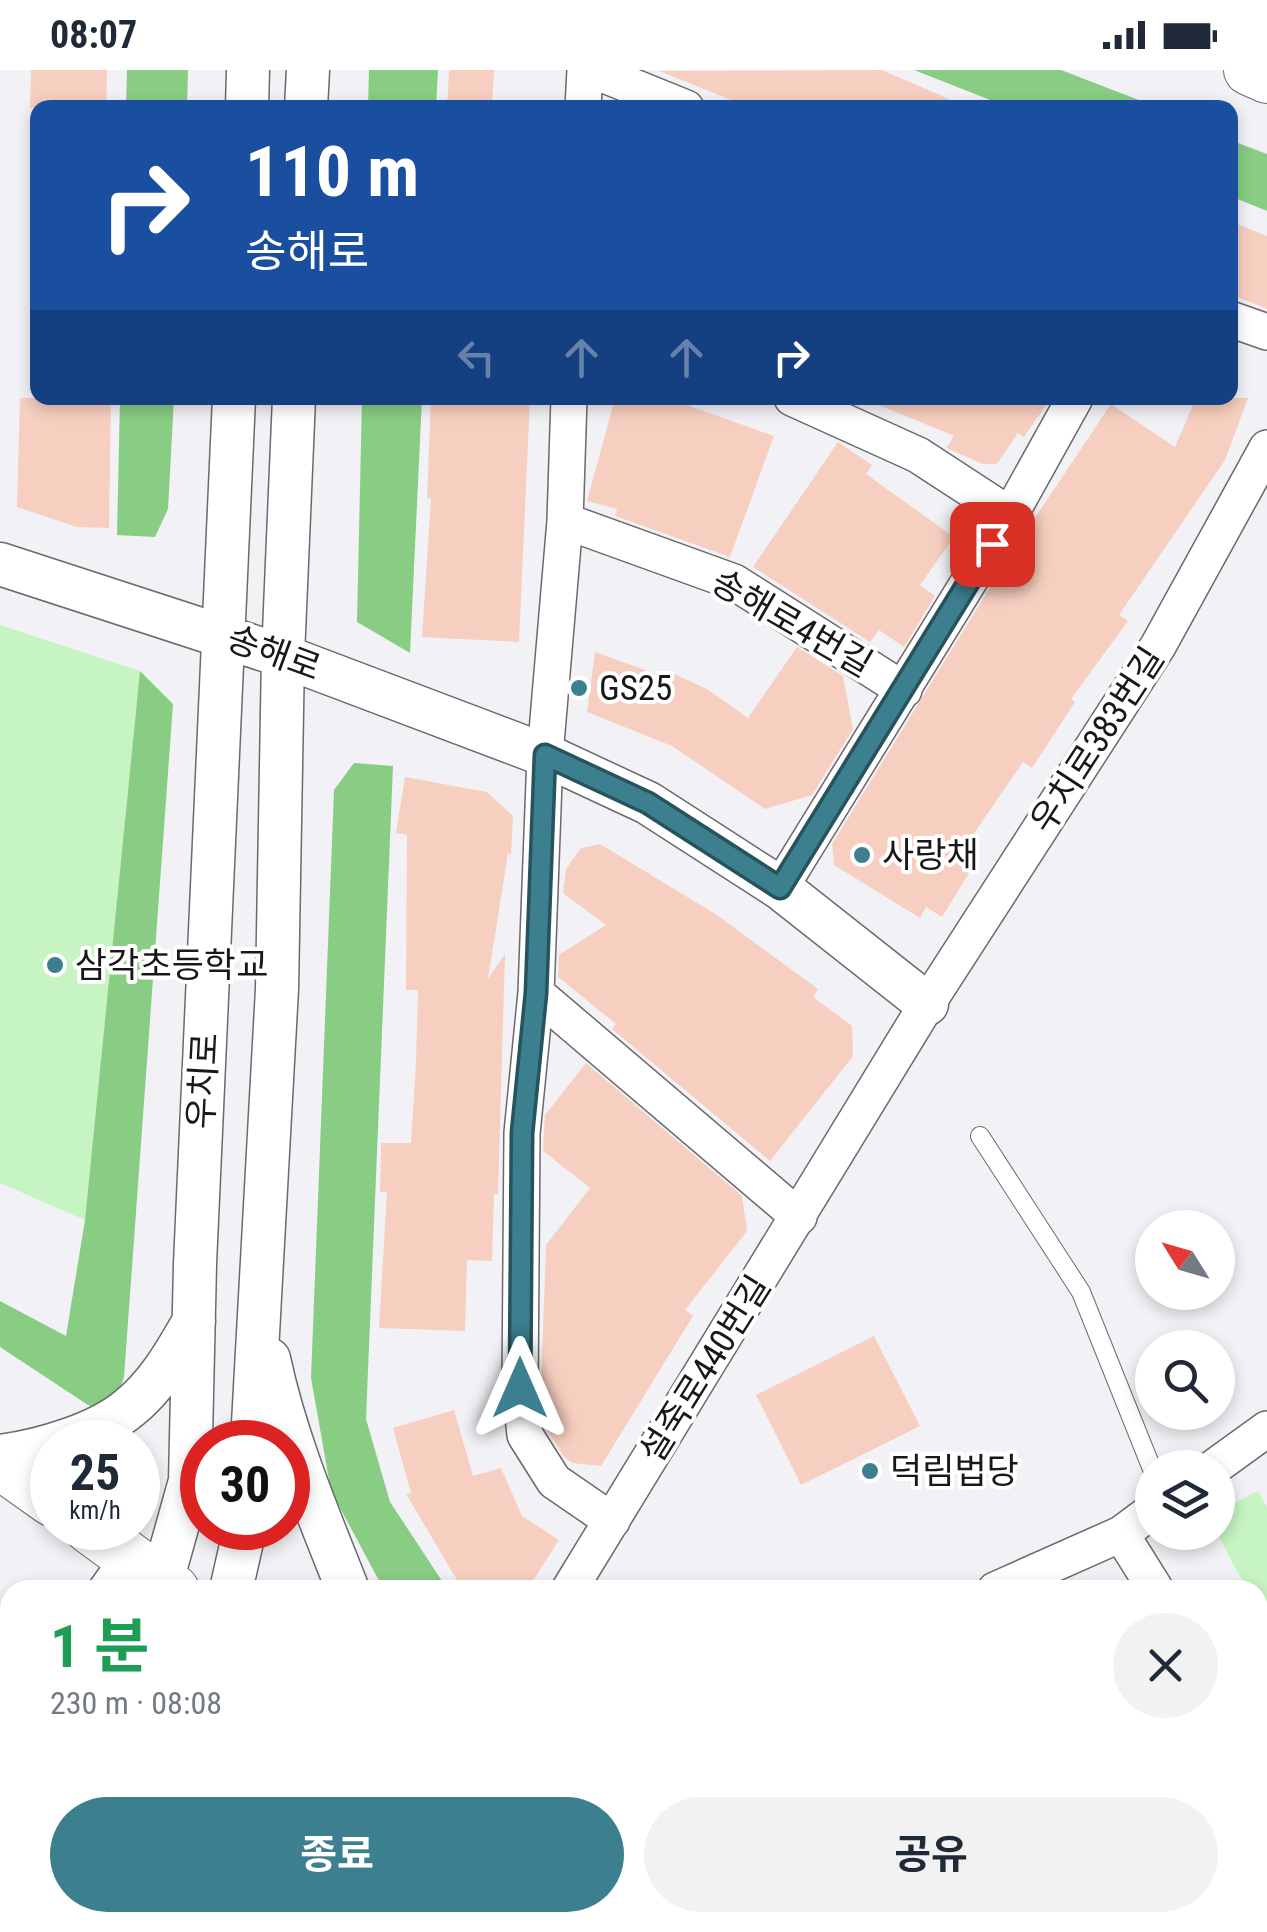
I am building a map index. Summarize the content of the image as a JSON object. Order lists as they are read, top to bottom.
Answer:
{
  "streets": {
    "street": [
      "송해로4번길",
      "송해로",
      "우치로383번길",
      "우치로",
      "설죽로440번길"
    ]
  },
  "crossings": [
    ["송해로4번길", "송해로"],
    ["송해로", "우치로383번길"],
    ["송해로", "우치로"],
    ["송해로", "설죽로440번길"],
    ["우치로383번길", "설죽로440번길"]
  ],
  "places": [
    "GS25",
    "사랑채",
    "삼각초등학교",
    "덕림법당"
  ],
  "north": "top left",
  "page": {
    "status": "08:07",
    "turn": ["110 m", "송해로"],
    "speed": "25 km/h",
    "limit": "30",
    "heading": ["1 분", "230 m · 08:08"],
    "buttons": ["종료", "공유"]
  }
}
